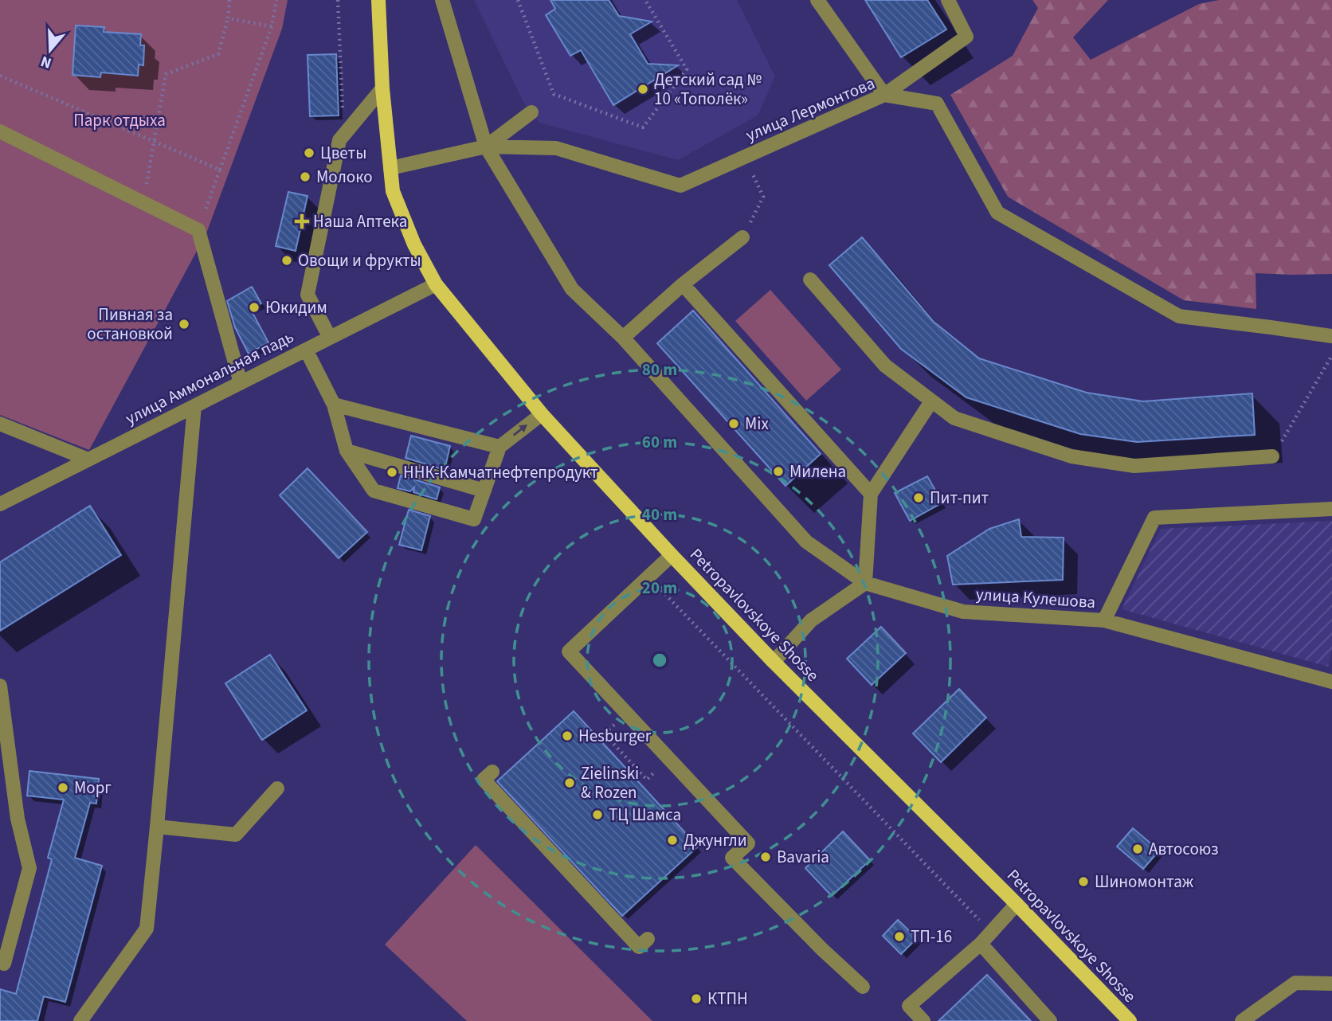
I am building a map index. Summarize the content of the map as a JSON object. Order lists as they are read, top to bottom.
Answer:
{
  "streets": {
    "main road": ["Petropavlovskoye Shosse"],
    "street": ["улица Лермонтова", "улица Аммональная падь", "улица Кулешова"]
  },
  "crossings": [
    ["улица Лермонтова", "улица Кулешова"],
    ["улица Лермонтова", "Petropavlovskoye Shosse"],
    ["улица Аммональная падь", "Petropavlovskoye Shosse"]
  ],
  "parks": ["Парк отдыха"],
  "places": {
    "other": [
      "Детский сад № 10 «Тополёк»",
      "Цветы",
      "Молоко",
      "Овощи и фрукты",
      "Юкидим",
      "Пивная за остановкой",
      "Mix",
      "Милена",
      "ННК-Камчатнефтепродукт",
      "Пит-пит",
      "Hesburger",
      "Zielinski & Rozen",
      "Морг",
      "ТЦ Шамса",
      "Джунгли",
      "Автосоюз",
      "Bavaria",
      "Шиномонтаж",
      "ТП-16",
      "КТПН"
    ],
    "health": ["Наша Аптека"]
  },
  "north": "bottom",
  "rings": [
    "80 m",
    "60 m",
    "40 m",
    "20 m"
  ]
}
